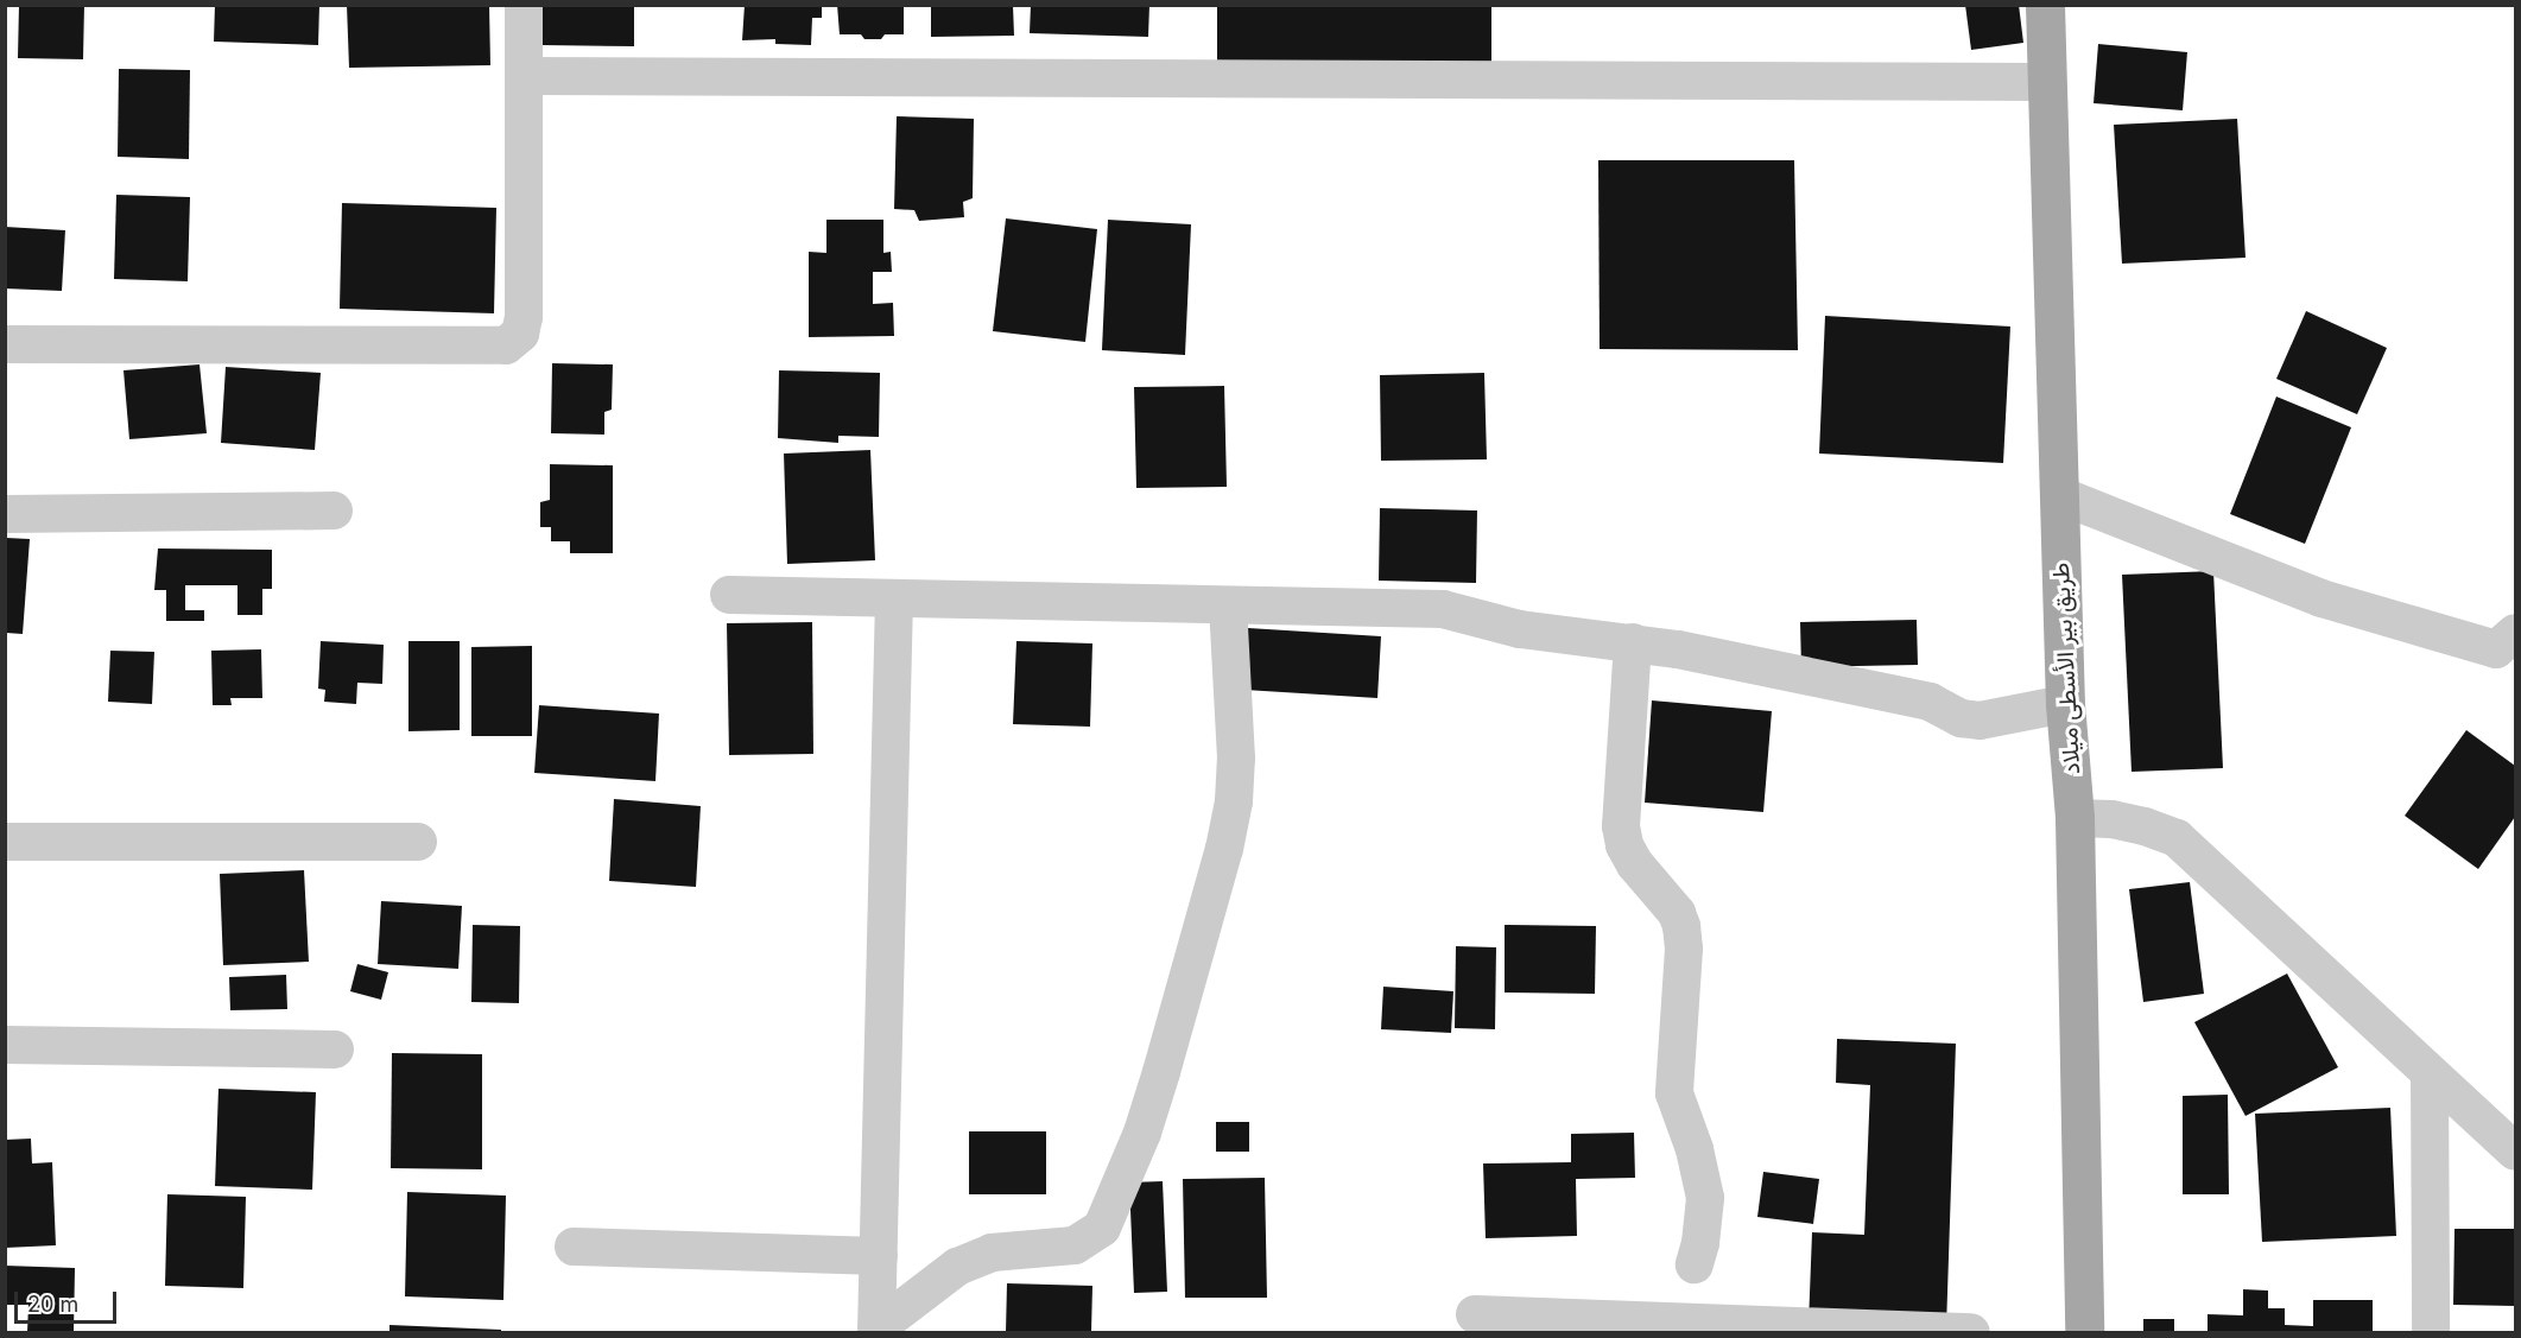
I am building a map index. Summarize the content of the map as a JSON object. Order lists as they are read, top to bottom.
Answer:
{
  "streets": {
    "main road": ["طريق بير الأسطى ميلاد"]
  },
  "scale_bar": "20 m"
}
